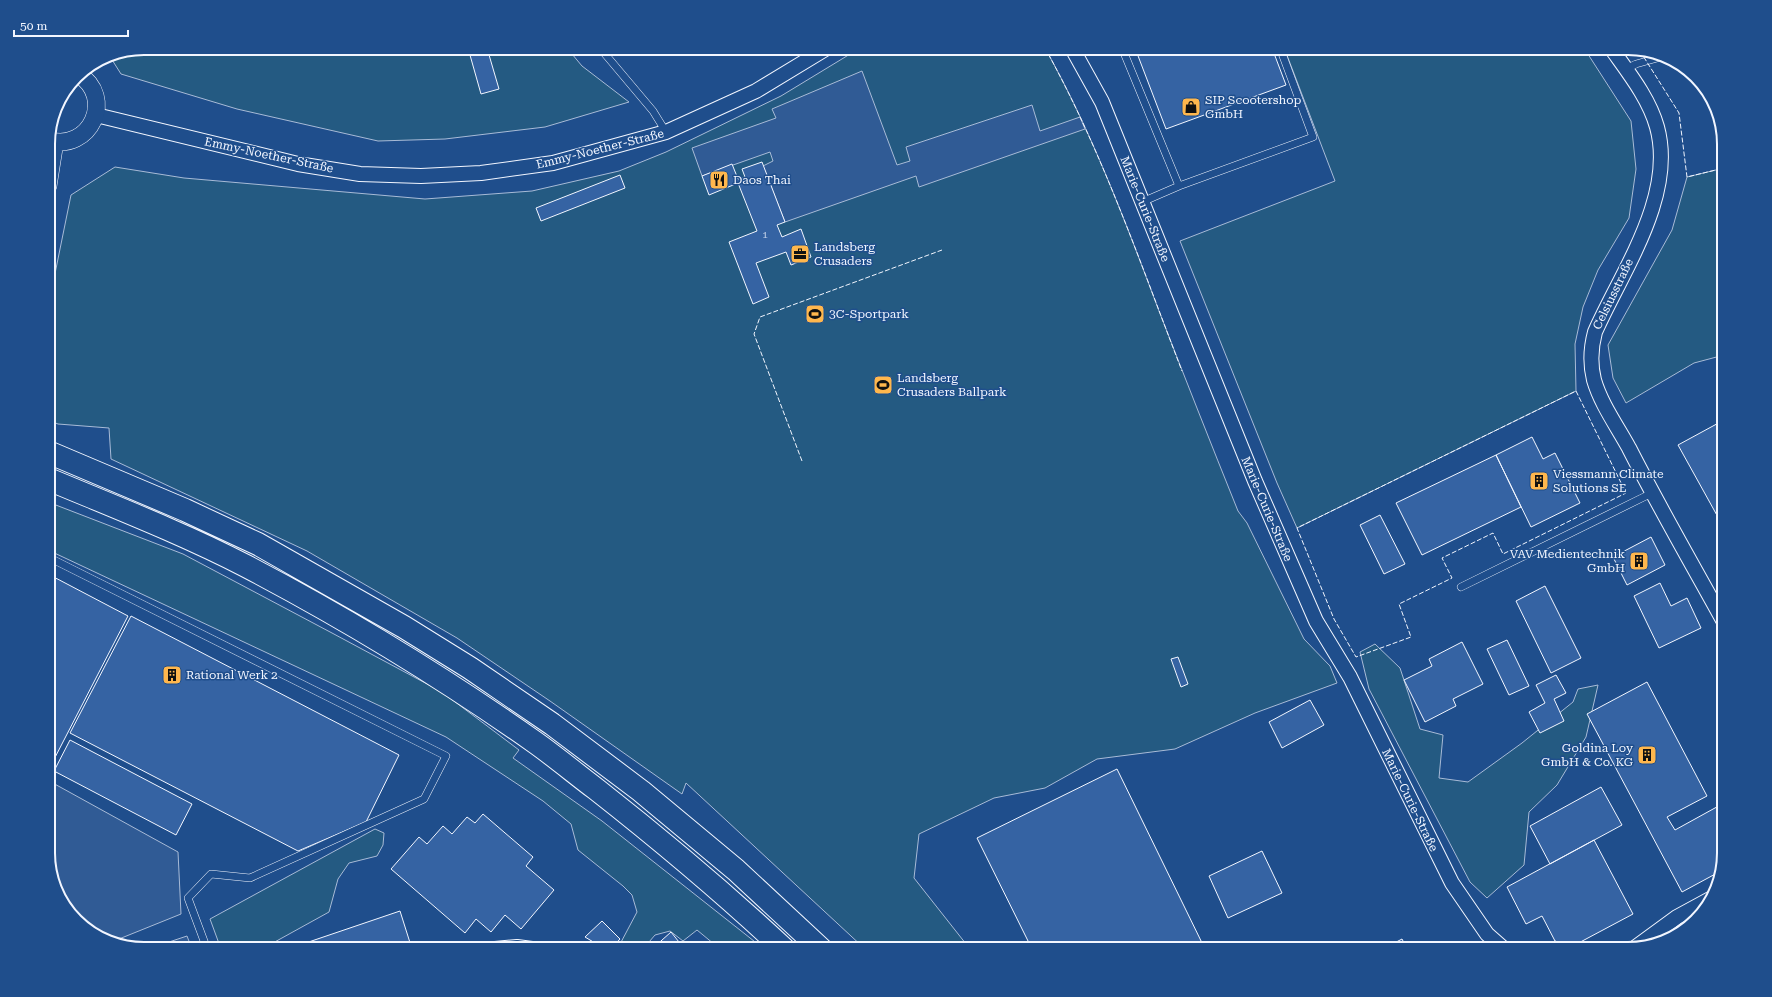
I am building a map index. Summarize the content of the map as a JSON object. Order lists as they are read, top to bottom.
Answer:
{
  "streets": {
    "street": ["Emmy-Noether-Straße", "Marie-Curie-Straße", "Celsiusstraße"]
  },
  "places": {
    "shop": ["SIP Scootershop GmbH"],
    "restaurant": ["Daos Thai"],
    "office": ["Landsberg Crusaders"],
    "sports": ["3C-Sportpark", "Landsberg Crusaders Ballpark"],
    "building": [
      "Viessmann Climate Solutions SE",
      "VAV Medientechnik GmbH",
      "Rational Werk 2",
      "Goldina Loy GmbH & Co. KG"
    ]
  },
  "house_numbers": ["1"],
  "scale_bar": "50 m"
}
